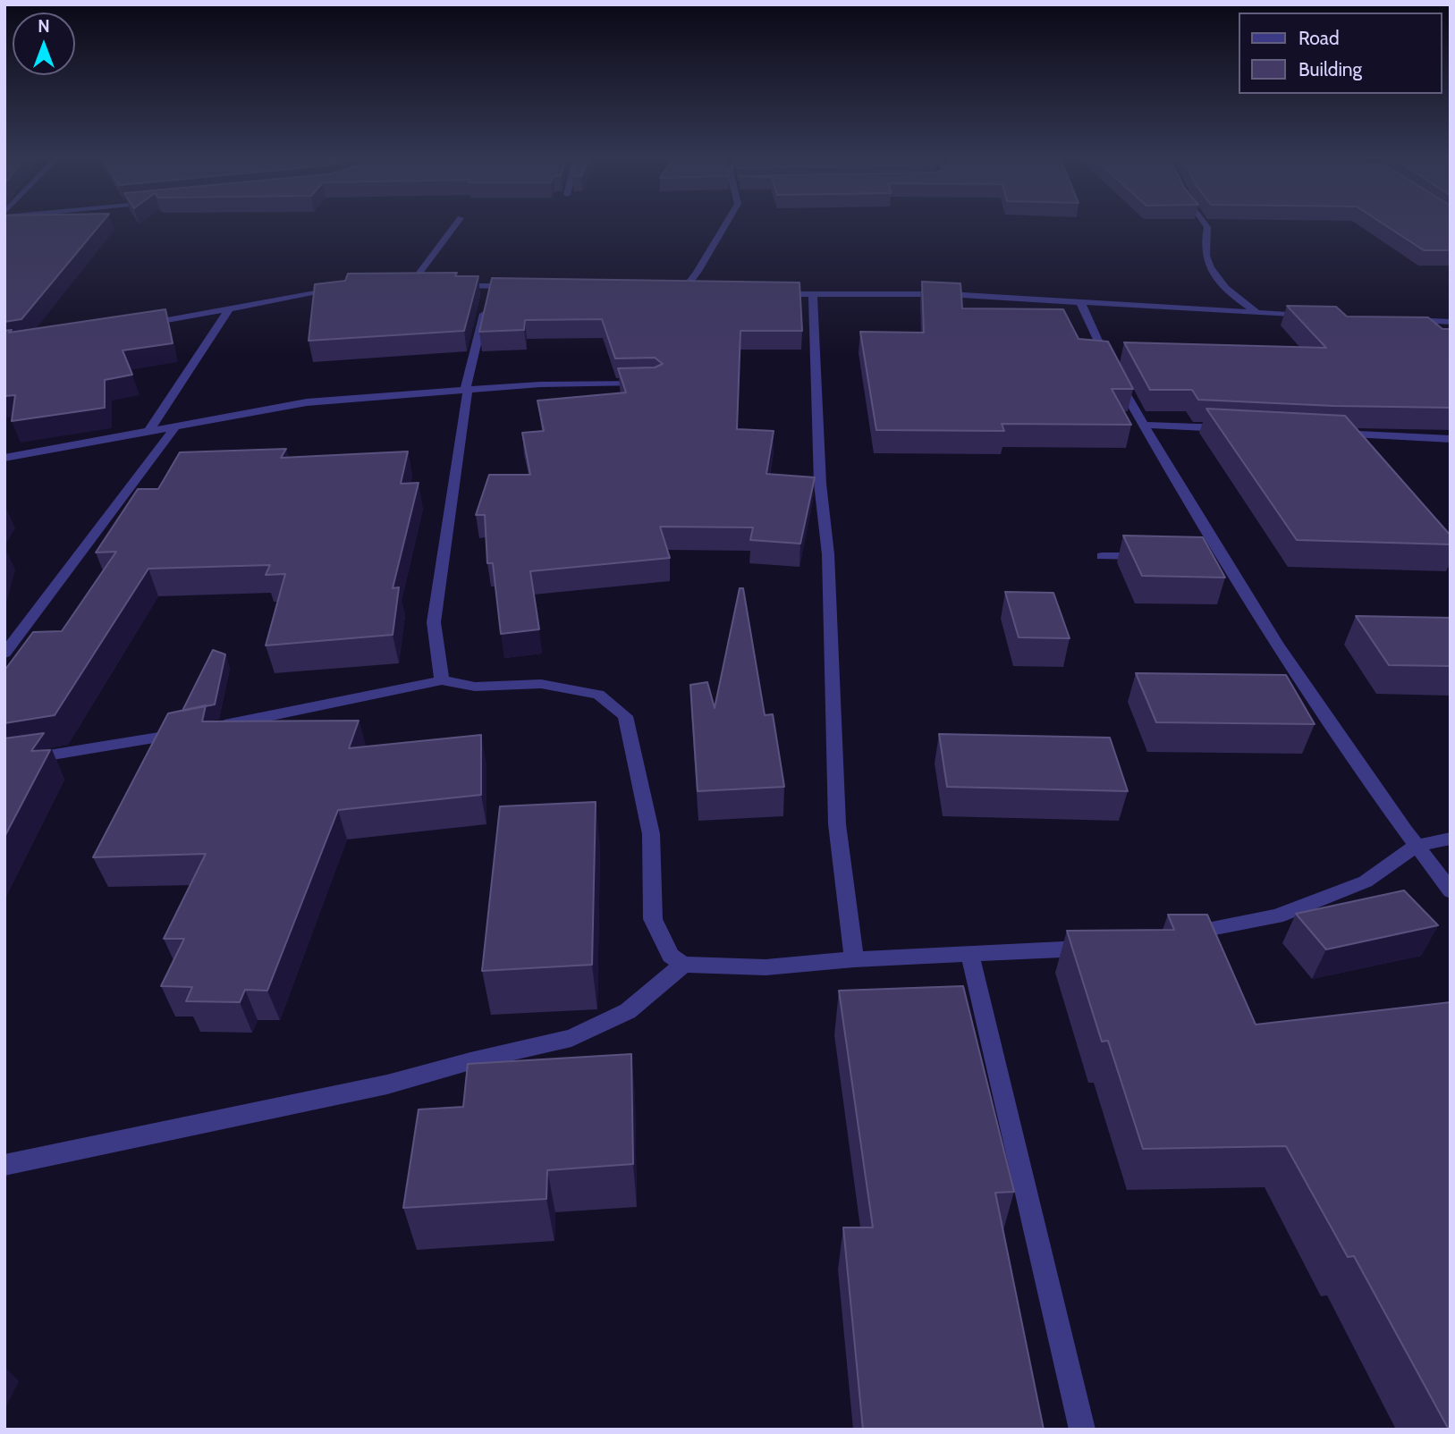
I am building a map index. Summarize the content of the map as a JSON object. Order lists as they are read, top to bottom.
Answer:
{
  "legend": ["Road", "Building"],
  "north": "top"
}
